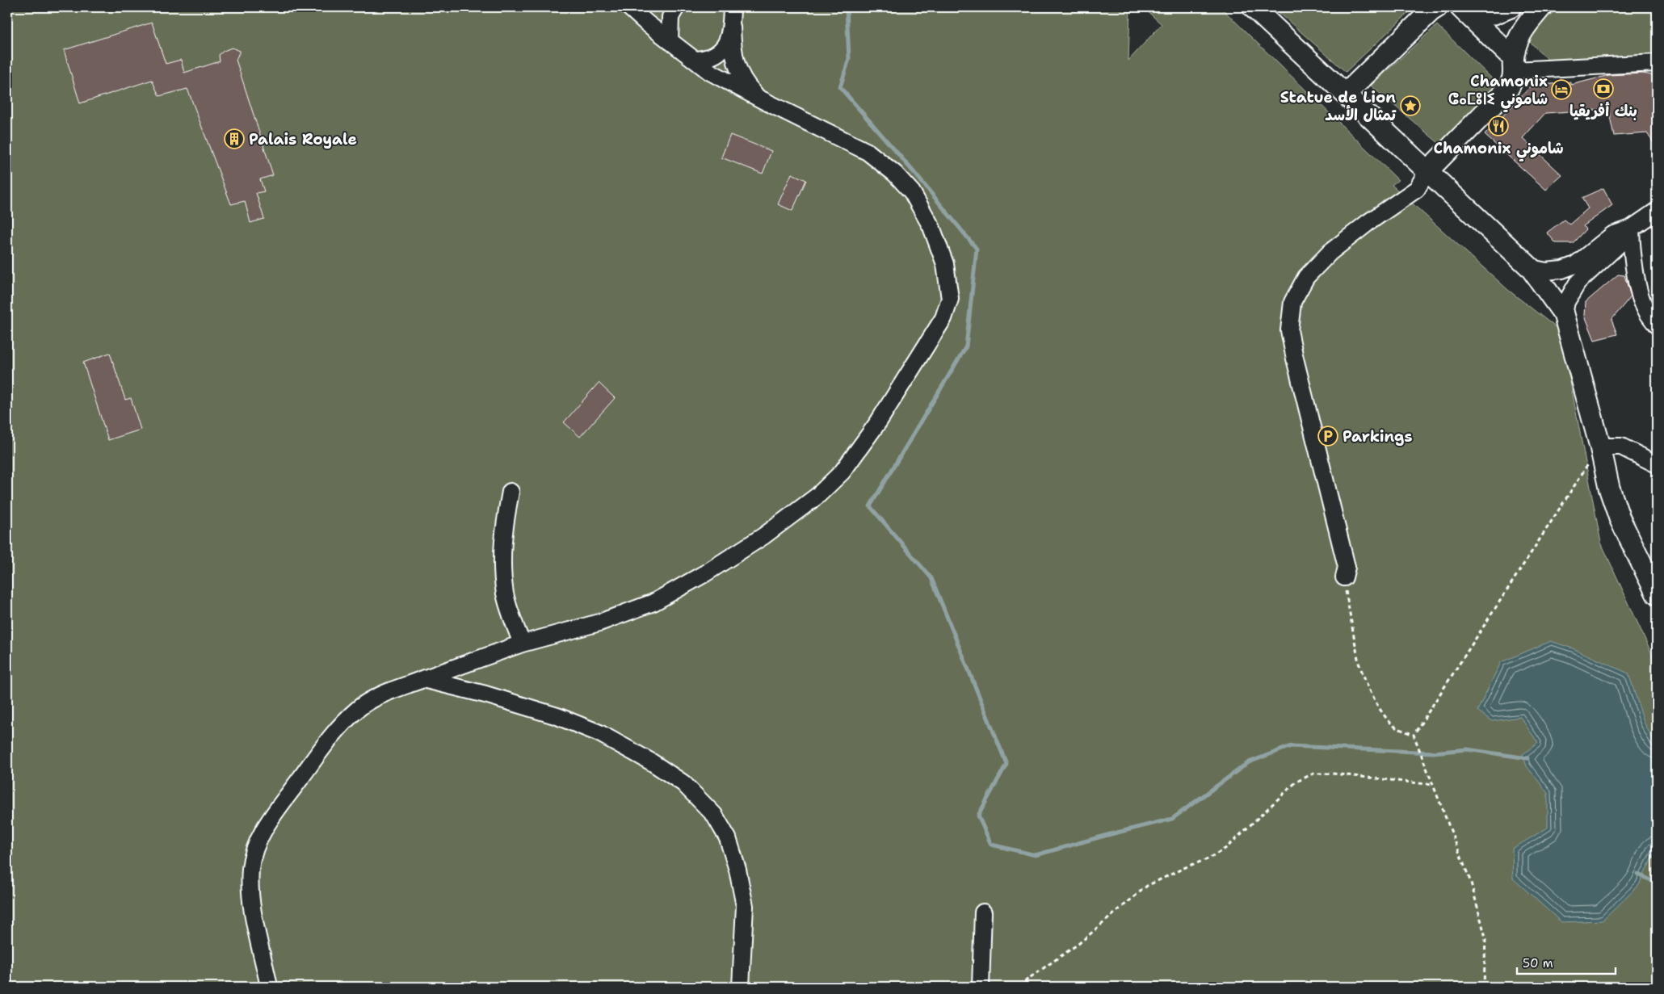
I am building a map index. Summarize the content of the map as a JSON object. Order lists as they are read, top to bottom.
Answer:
{
  "places": {
    "bank": ["بنك أفريقيا"],
    "hotel": ["Chamonix ⵛⴰⵎⵓⵏⵉ شاموني"],
    "place": ["Statue de Lion تمثال الأسد"],
    "restaurant": ["Chamonix شاموني"],
    "building": ["Palais Royale"],
    "parking": ["Parkings"]
  },
  "scale_bar": "50 m"
}
